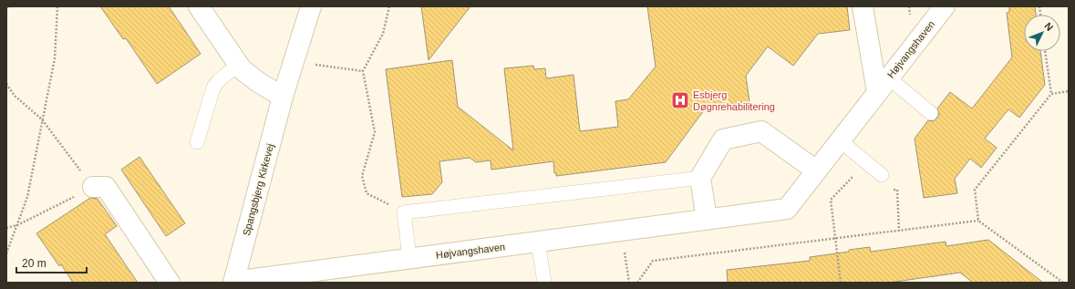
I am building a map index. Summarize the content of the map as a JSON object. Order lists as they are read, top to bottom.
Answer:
{
  "streets": {
    "street": ["Højvangshaven", "Spangsbjerg Kirkevej"]
  },
  "crossings": [
    ["Højvangshaven", "Spangsbjerg Kirkevej"]
  ],
  "places": {
    "hospital": ["Esbjerg Døgnrehabilitering"]
  },
  "scale_bar": "20 m",
  "north": "top right"
}
